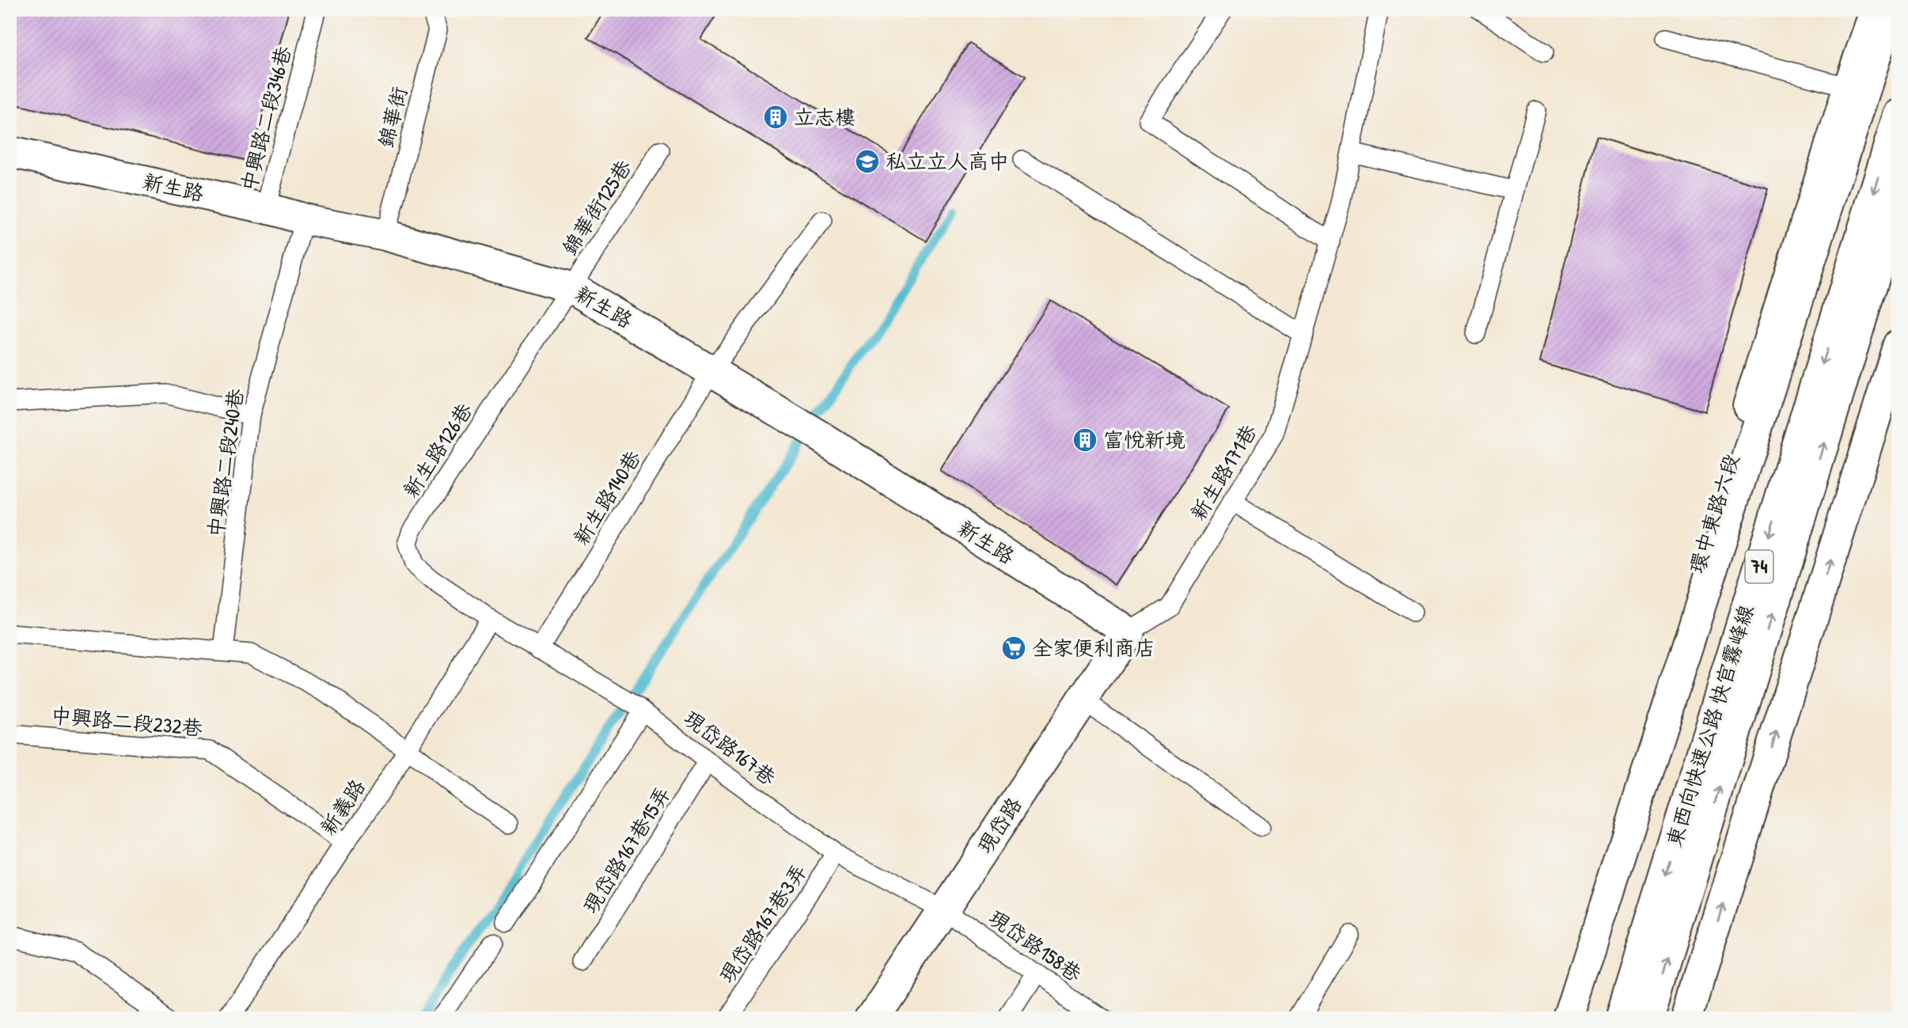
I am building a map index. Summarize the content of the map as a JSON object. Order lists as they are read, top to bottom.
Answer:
{
  "streets": {
    "main road": [
      "新生路",
      "環中東路六段",
      "74",
      "東西向快速公路 快官霧峰線",
      "現岱路"
    ],
    "lane": [
      "錦華街",
      "中興路二段346巷",
      "錦華街125巷",
      "新生路126巷",
      "中興路二段240巷",
      "新生路171巷",
      "新生路140巷",
      "中興路二段232巷",
      "現岱路167巷",
      "新義路",
      "現岱路167巷15弄",
      "現岱路167巷3弄",
      "現岱路158巷"
    ]
  },
  "crossings": [
    ["錦華街", "新生路"],
    ["中興路二段346巷", "新生路"],
    ["新生路", "錦華街125巷"],
    ["新生路", "新生路126巷"],
    ["新生路", "中興路二段240巷"],
    ["新生路", "新生路171巷"],
    ["新生路", "新生路140巷"],
    ["新生路", "現岱路"],
    ["錦華街125巷", "新生路126巷"],
    ["新生路126巷", "現岱路167巷"],
    ["新生路126巷", "新義路"],
    ["新生路171巷", "現岱路"],
    ["新生路140巷", "現岱路167巷"],
    ["中興路二段232巷", "新義路"],
    ["現岱路167巷", "新義路"],
    ["現岱路167巷", "現岱路"],
    ["現岱路167巷", "現岱路167巷15弄"],
    ["現岱路167巷", "現岱路167巷3弄"],
    ["現岱路167巷", "現岱路158巷"],
    ["現岱路", "現岱路158巷"]
  ],
  "places": {
    "building": ["立志樓", "富悅新境"],
    "school or university": ["私立立人高中"],
    "supermarket": ["全家便利商店"]
  }
}
